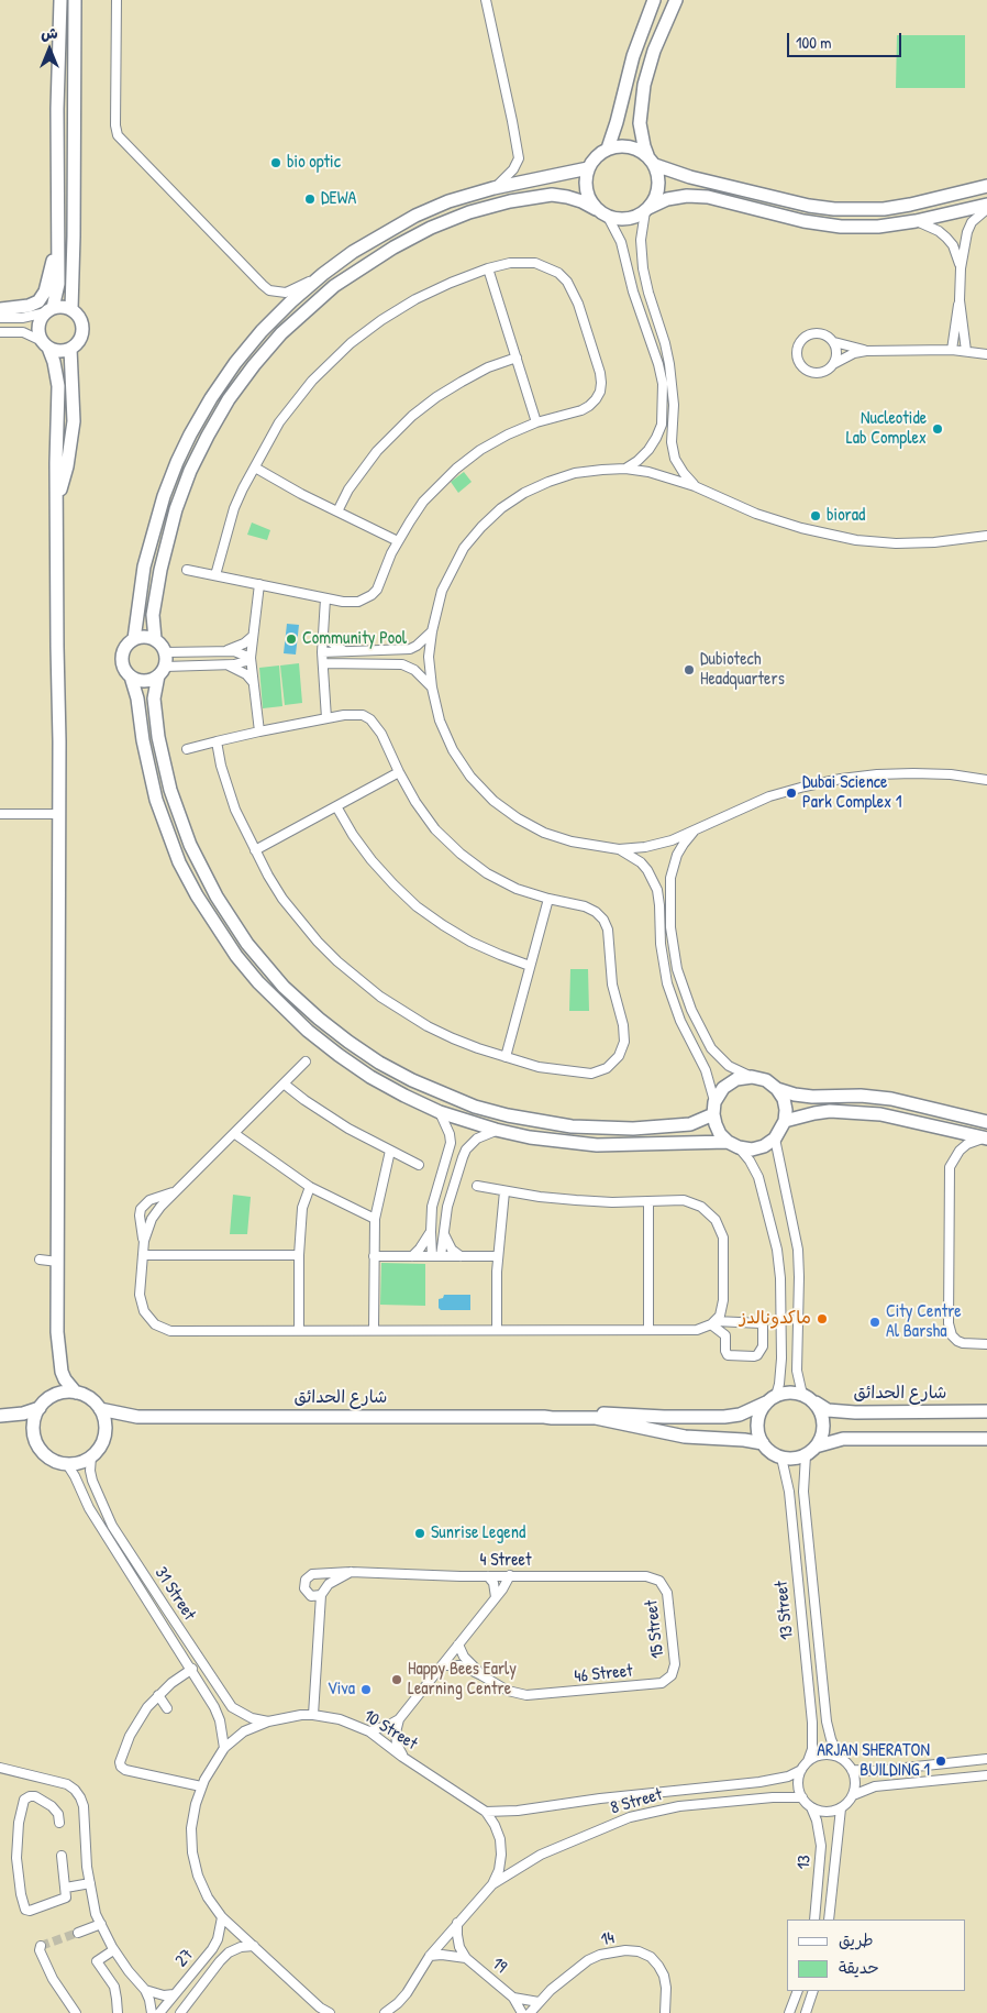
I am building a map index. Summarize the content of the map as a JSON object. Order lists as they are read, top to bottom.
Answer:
{
  "streets": {
    "street": [
      "شارع الحدائق",
      "4 Street",
      "31 Street",
      "13 Street",
      "15 Street",
      "46 Street",
      "10 Street",
      "8 Street",
      "13",
      "14",
      "27",
      "19"
    ]
  },
  "crossings": [
    ["شارع الحدائق", "13 Street"],
    ["4 Street", "15 Street"],
    ["31 Street", "10 Street"],
    ["13 Street", "8 Street"],
    ["13 Street", "13"],
    ["15 Street", "46 Street"],
    ["10 Street", "8 Street"],
    ["10 Street", "27"],
    ["8 Street", "13"],
    ["14", "19"]
  ],
  "places": [
    "bio optic",
    "DEWA",
    "Nucleotide Lab Complex",
    "biorad",
    "Community Pool",
    "Dubiotech Headquarters",
    "Dubai Science Park Complex 1",
    "ماكدونالدز",
    "City Centre Al Barsha",
    "Sunrise Legend",
    "Happy Bees Early Learning Centre",
    "Viva",
    "ARJAN SHERATON BUILDING 1"
  ],
  "legend": ["طريق", "حديقة"],
  "scale_bar": "100 m",
  "north": "top"
}
